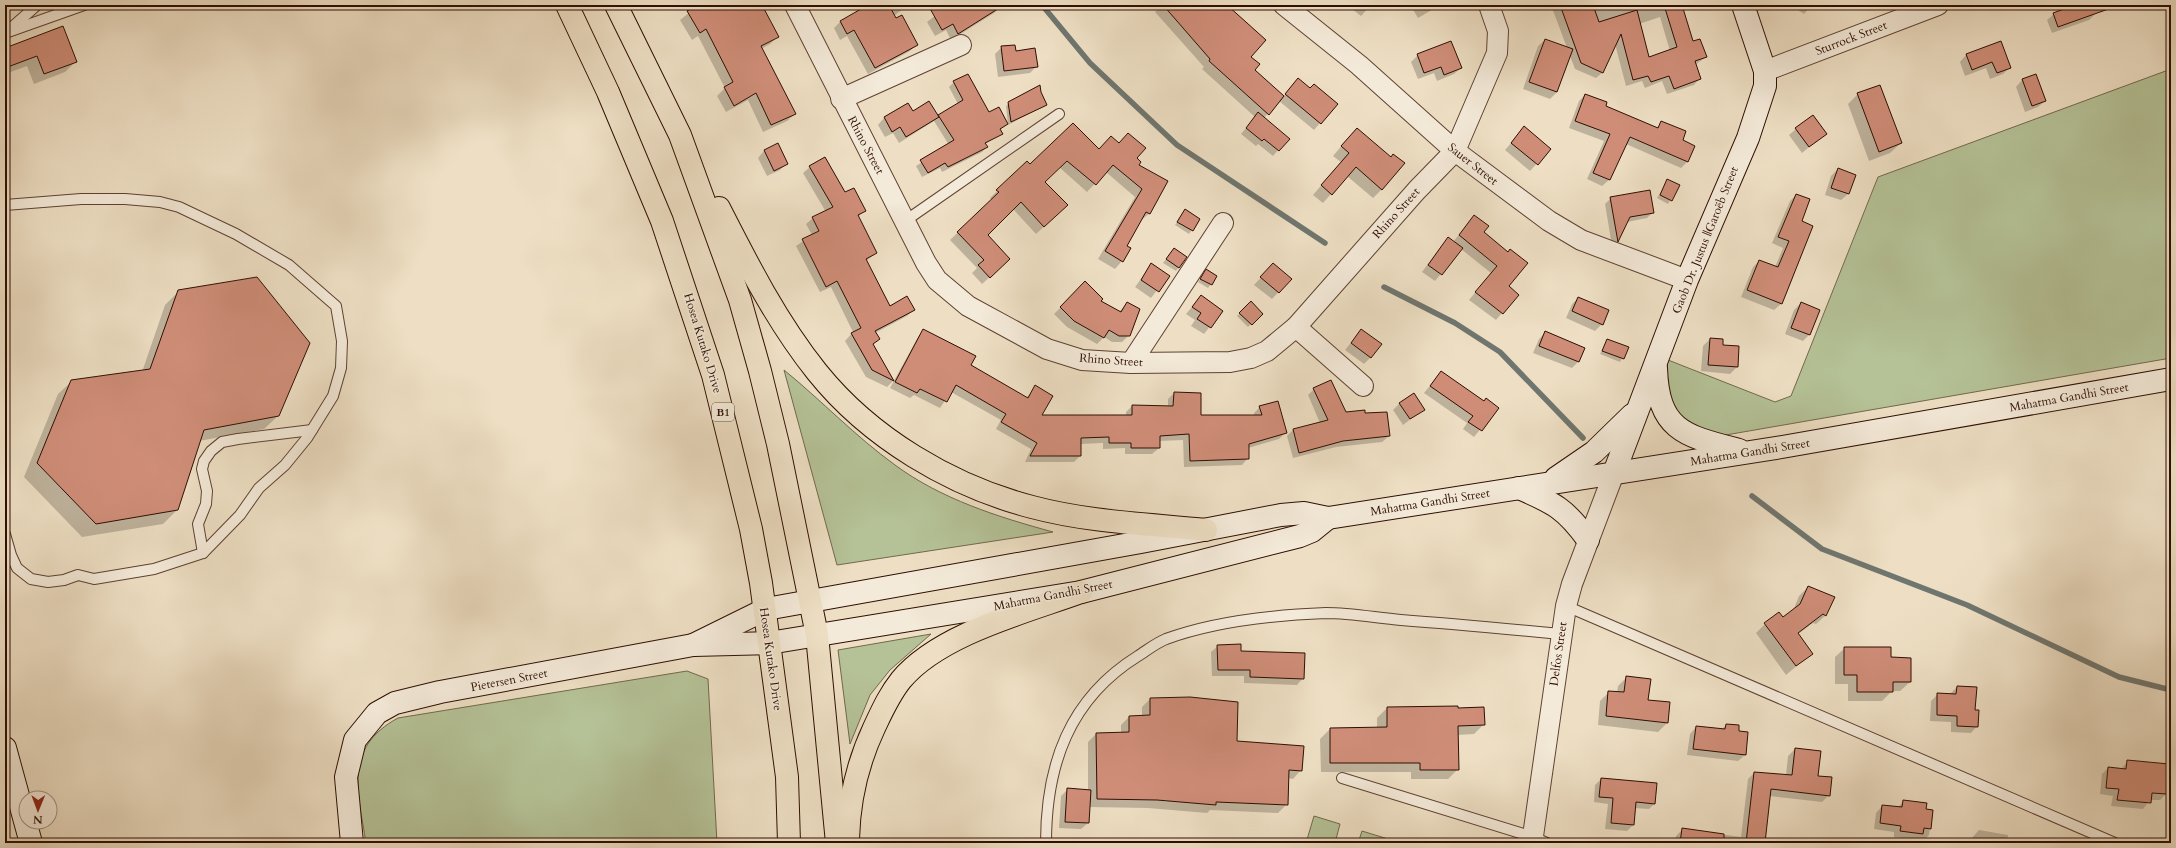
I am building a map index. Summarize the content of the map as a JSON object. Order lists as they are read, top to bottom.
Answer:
{
  "streets": {
    "main road": ["Hosea Kutako Drive", "B1"],
    "street": [
      "Sturrock Street",
      "Rhino Street",
      "Sauer Street",
      "Gaob Dr. Justus ǁGaroëb Street",
      "Mahatma Gandhi Street",
      "Delfos Street",
      "Pietersen Street"
    ]
  },
  "crossings": [
    ["Sturrock Street", "Gaob Dr. Justus ǁGaroëb Street"],
    ["Rhino Street", "Sauer Street"],
    ["Sauer Street", "Gaob Dr. Justus ǁGaroëb Street"],
    ["Gaob Dr. Justus ǁGaroëb Street", "Mahatma Gandhi Street"],
    ["Gaob Dr. Justus ǁGaroëb Street", "Delfos Street"],
    ["Hosea Kutako Drive", "Mahatma Gandhi Street"],
    ["Hosea Kutako Drive", "Pietersen Street"],
    ["Mahatma Gandhi Street", "Delfos Street"],
    ["Mahatma Gandhi Street", "Pietersen Street"]
  ],
  "north": "bottom"
}
